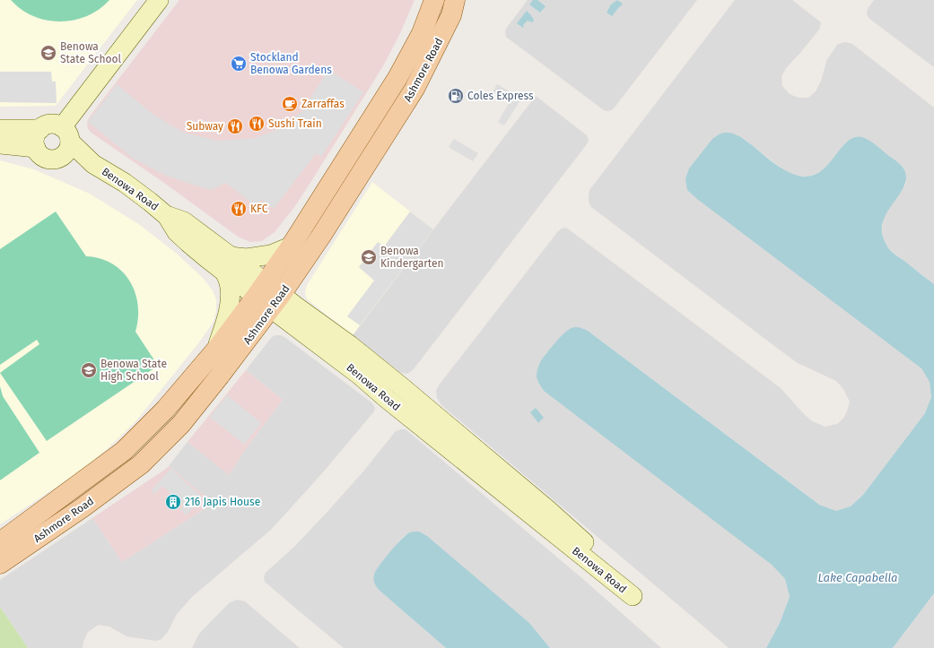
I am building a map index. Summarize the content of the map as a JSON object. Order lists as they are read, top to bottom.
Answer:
{
  "streets": {
    "main road": ["Ashmore Road"],
    "street": ["Benowa Road"]
  },
  "crossings": [
    ["Ashmore Road", "Benowa Road"]
  ],
  "water": ["Lake Capabella"],
  "places": {
    "school or university": ["Benowa State School", "Benowa Kindergarten", "Benowa State High School"],
    "supermarket": ["Stockland Benowa Gardens"],
    "fuel station": ["Coles Express"],
    "cafe": ["Zarraffas"],
    "restaurant": ["Sushi Train", "Subway", "KFC"],
    "building": ["216 Japis House"]
  }
}
